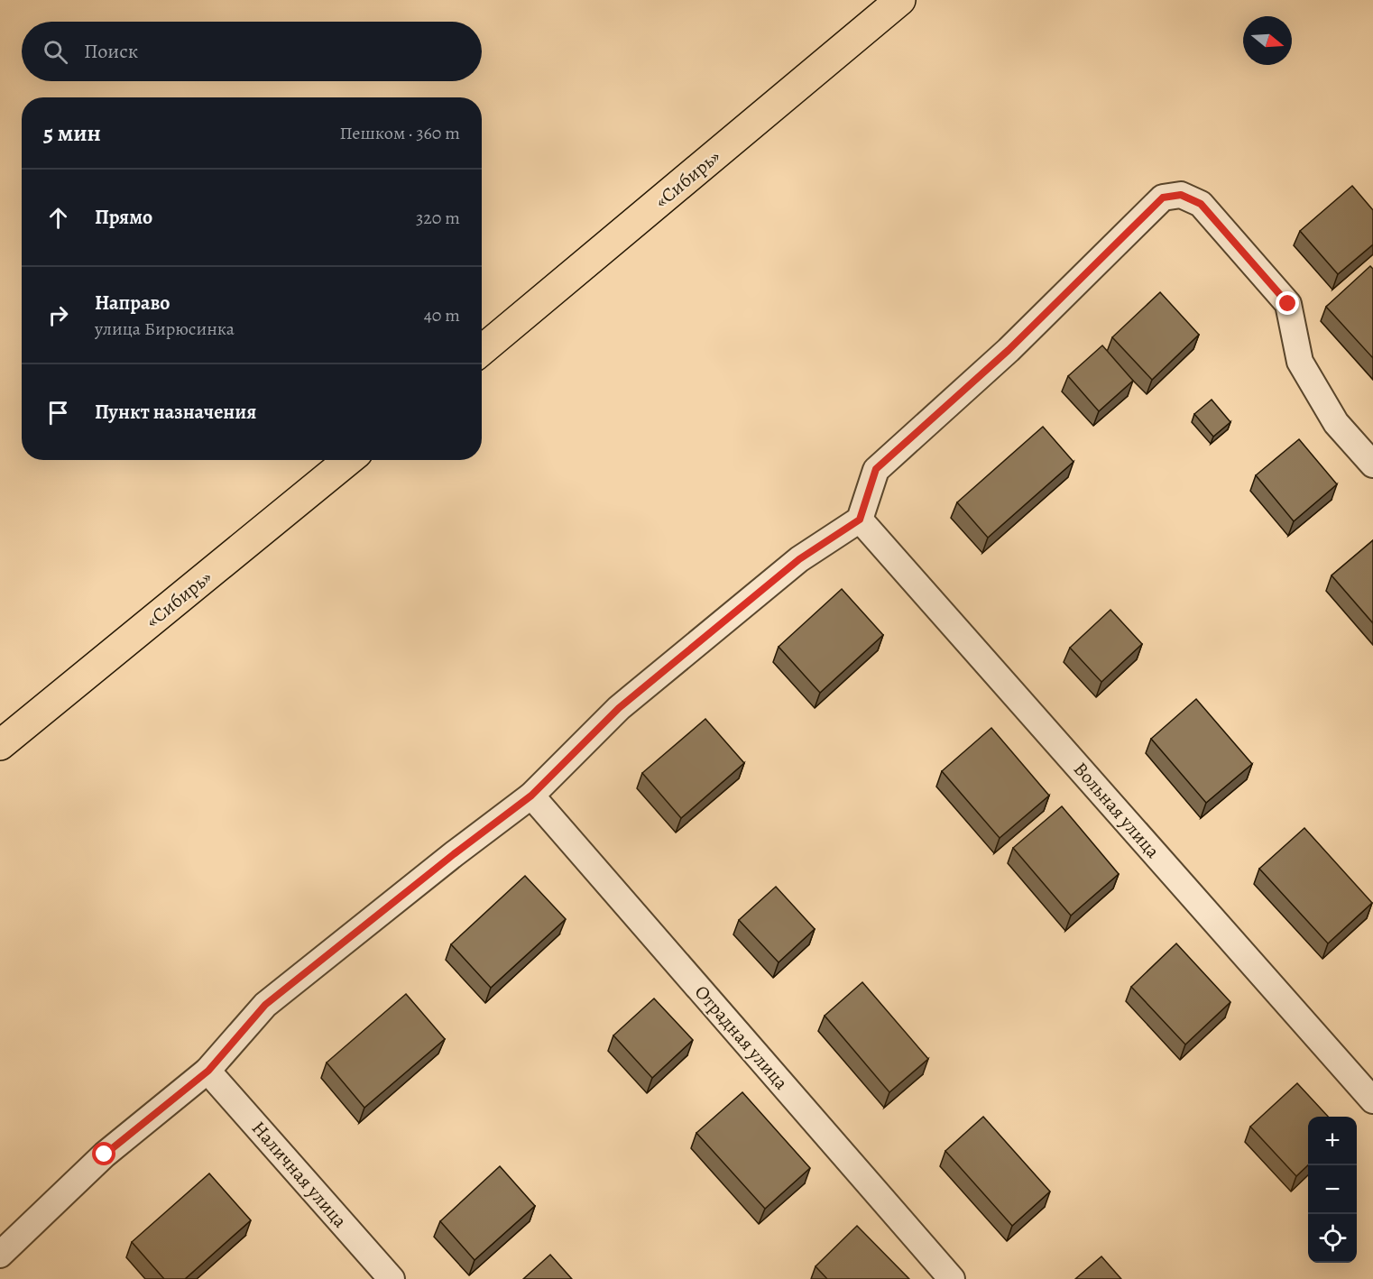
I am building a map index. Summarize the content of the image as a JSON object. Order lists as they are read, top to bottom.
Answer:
{
  "streets": {
    "highway": ["«Сибирь»"],
    "street": ["Вольная улица", "Отрадная улица", "Наличная улица"]
  },
  "north": "right",
  "page": {
    "search": "Поиск",
    "heading": ["5 мин", "Пешком · 360 m"],
    "list": [
      ["Прямо", "320 m"],
      ["Направо", "улица Бирюсинка", "40 m"],
      "Пункт назначения"
    ],
    "map_buttons": ["+", "−"]
  }
}
